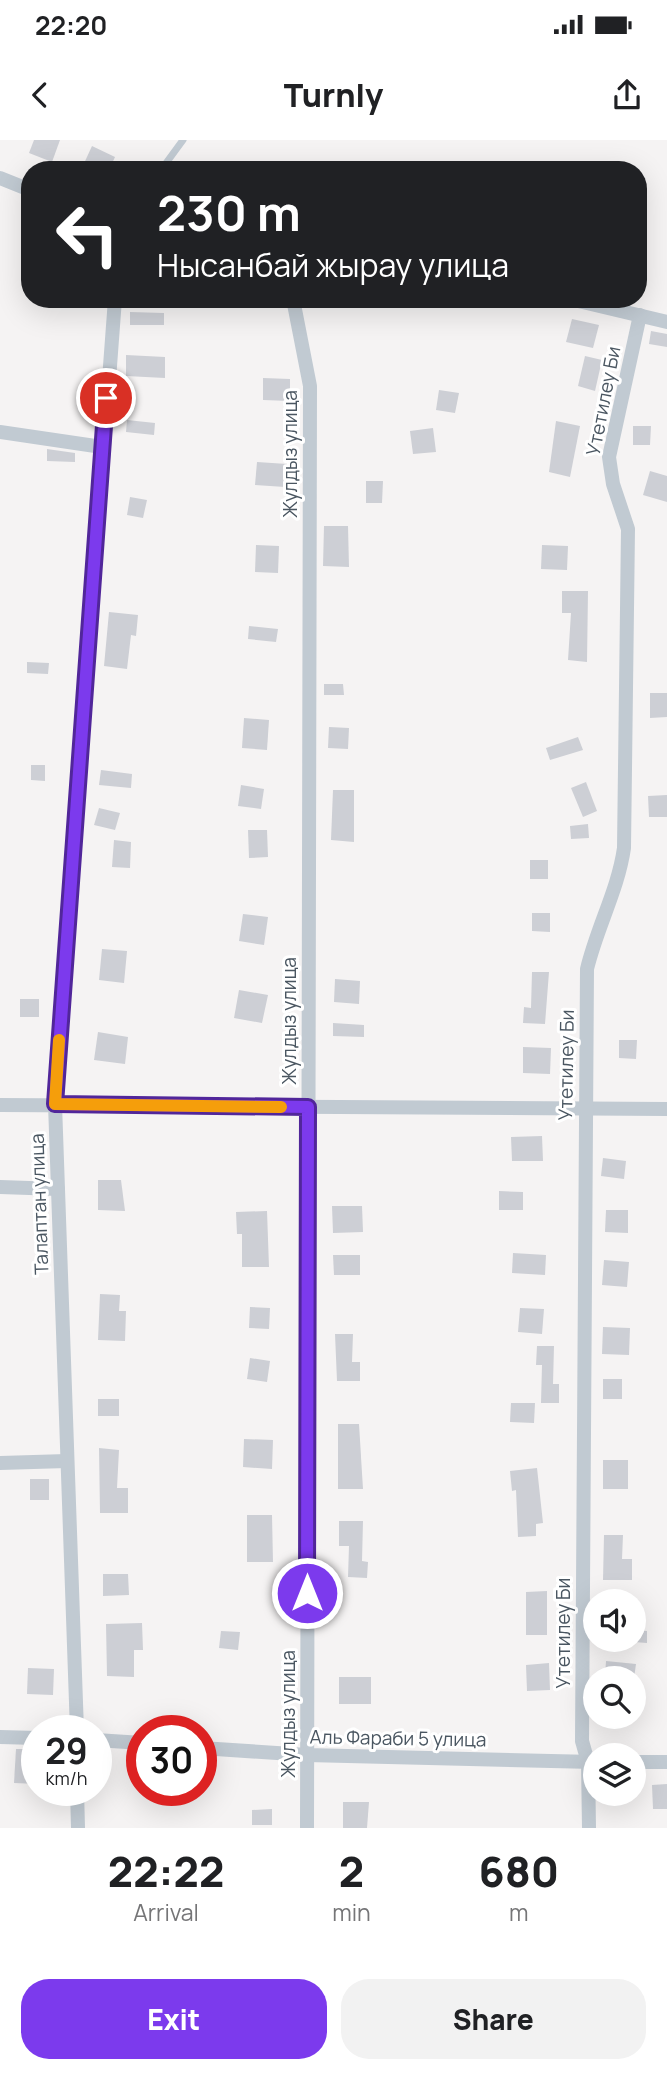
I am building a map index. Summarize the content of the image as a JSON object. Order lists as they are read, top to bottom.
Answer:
{
  "streets": {
    "street": [
      "Утетилеу Би",
      "Жулдыз улица",
      "Талаптан улица",
      "Аль Фараби 5 улица"
    ]
  },
  "crossings": [
    ["Жулдыз улица", "Аль Фараби 5 улица"]
  ],
  "page": {
    "status": "22:20",
    "header": "Turnly",
    "turn": ["230 m", "Нысанбай жырау улица"],
    "speed": "29 km/h",
    "limit": "30",
    "eta": [
      "22:22",
      "Arrival",
      "2",
      "min",
      "680",
      "m"
    ],
    "buttons": ["Exit", "Share"]
  }
}
